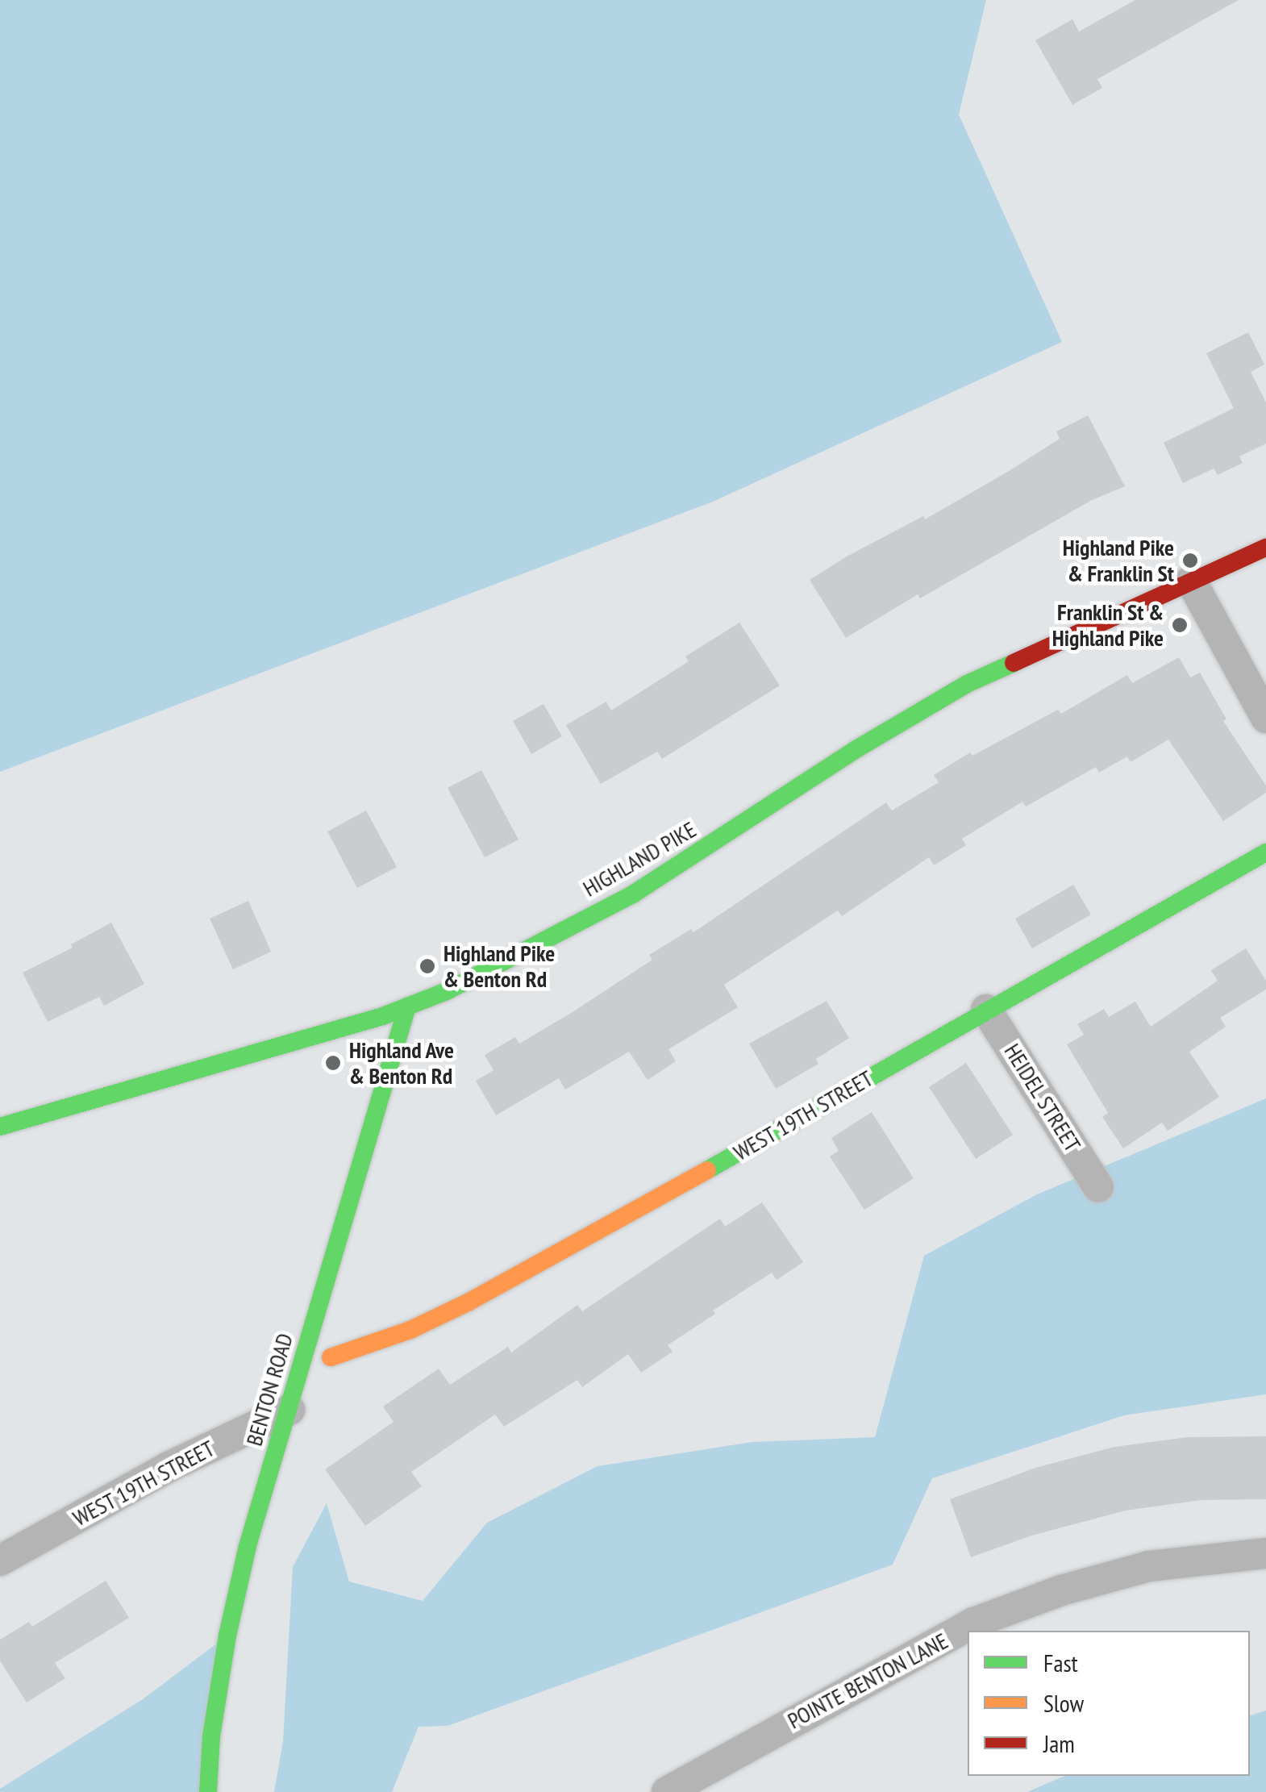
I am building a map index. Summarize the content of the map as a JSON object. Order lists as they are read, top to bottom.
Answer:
{
  "streets": {
    "street": [
      "HIGHLAND PIKE",
      "HEIDEL STREET",
      "WEST 19TH STREET",
      "BENTON ROAD",
      "POINTE BENTON LANE"
    ]
  },
  "crossings": [
    ["HIGHLAND PIKE", "BENTON ROAD"],
    ["HEIDEL STREET", "WEST 19TH STREET"],
    ["WEST 19TH STREET", "BENTON ROAD"]
  ],
  "places": [
    "Highland Pike & Franklin St",
    "Franklin St & Highland Pike",
    "Highland Pike & Benton Rd",
    "Highland Ave & Benton Rd"
  ],
  "legend": ["Fast", "Slow", "Jam"]
}
